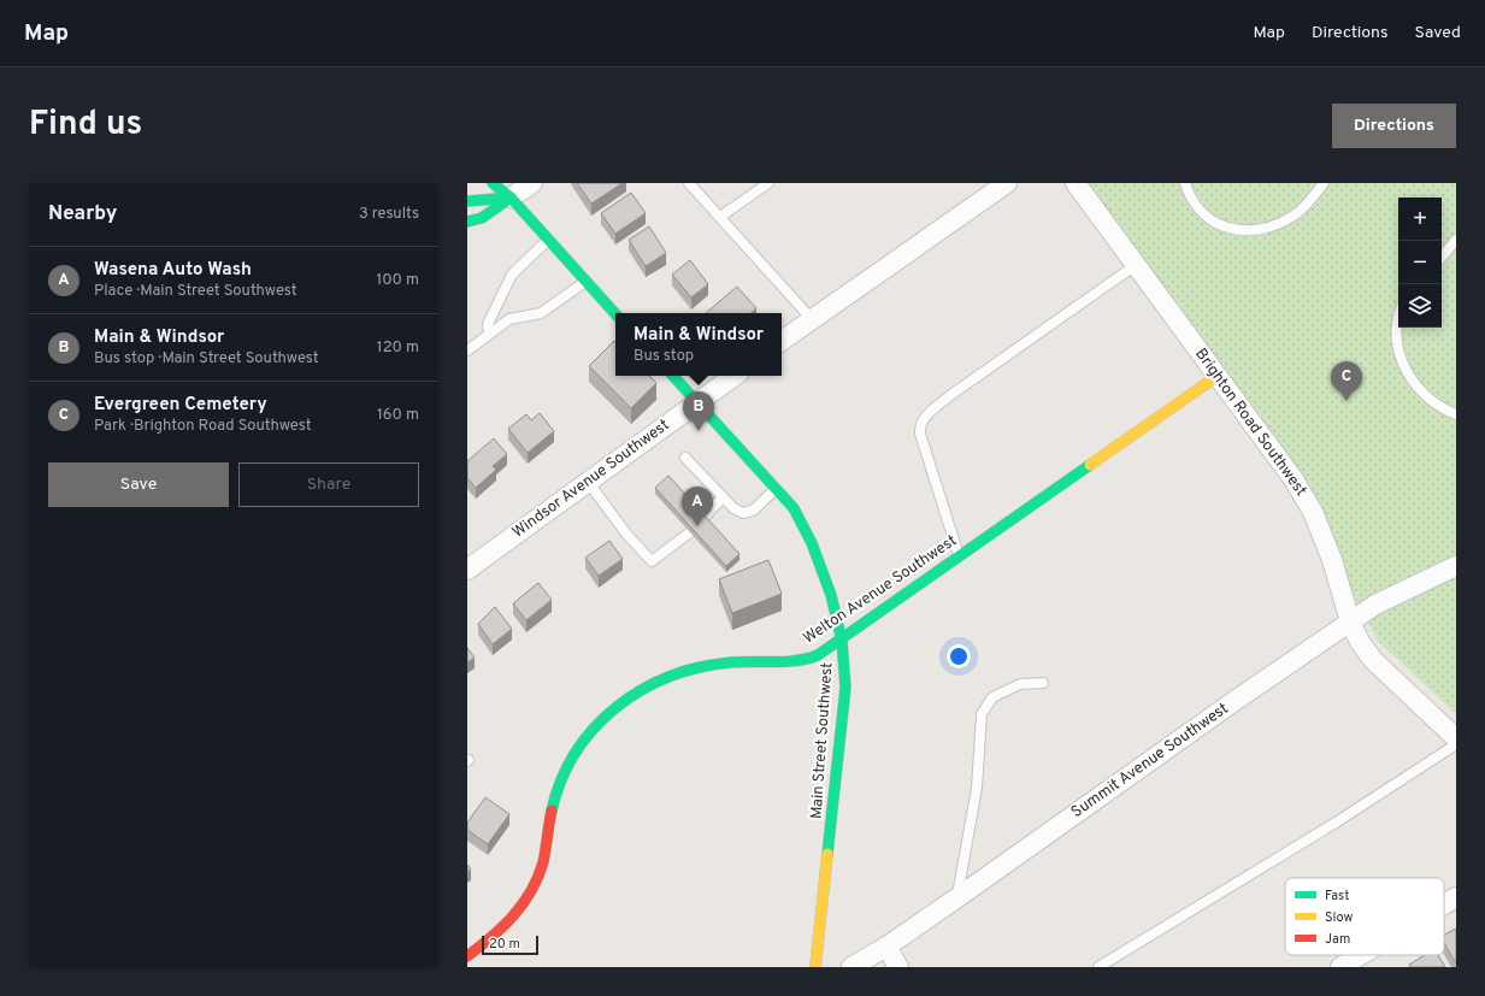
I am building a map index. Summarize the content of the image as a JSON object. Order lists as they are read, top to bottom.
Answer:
{
  "streets": {
    "street": [
      "Brighton Road Southwest",
      "Windsor Avenue Southwest",
      "Welton Avenue Southwest",
      "Main Street Southwest",
      "Summit Avenue Southwest"
    ]
  },
  "crossings": [
    ["Brighton Road Southwest", "Welton Avenue Southwest"],
    ["Brighton Road Southwest", "Summit Avenue Southwest"],
    ["Windsor Avenue Southwest", "Main Street Southwest"],
    ["Welton Avenue Southwest", "Main Street Southwest"]
  ],
  "legend": ["Fast", "Slow", "Jam"],
  "scale_bar": "20 m",
  "page": {
    "header": "Map",
    "nav": ["Map", "Directions", "Saved"],
    "title": "Find us",
    "buttons": [
      "Directions",
      ["Save", "Share"]
    ],
    "heading": ["Nearby", "3 results"],
    "map_buttons": ["+", "−"],
    "list": [
      {
        "mark": "A",
        "name": "Wasena Auto Wash",
        "note": "Place · Main Street Southwest",
        "value": "100 m"
      },
      {
        "mark": "B",
        "name": "Main & Windsor",
        "note": "Bus stop · Main Street Southwest",
        "value": "120 m"
      },
      {
        "mark": "C",
        "name": "Evergreen Cemetery",
        "note": "Park · Brighton Road Southwest",
        "value": "160 m"
      }
    ],
    "popup": ["Main & Windsor", "Bus stop"],
    "pins": ["C", "B", "A"],
    "scale": "20 m"
  }
}
